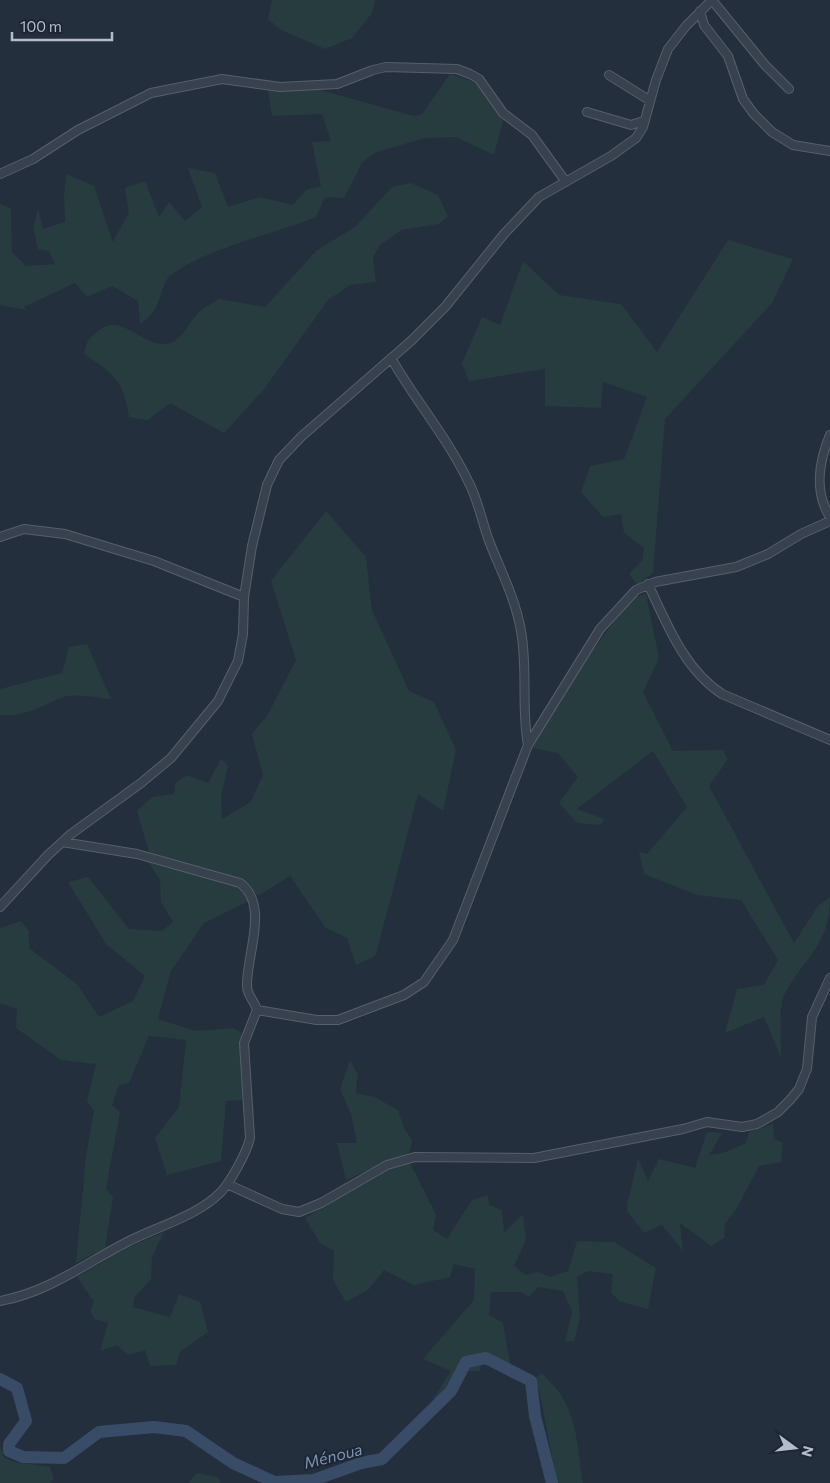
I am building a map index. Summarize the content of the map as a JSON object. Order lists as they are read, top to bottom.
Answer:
{
  "water": ["Ménoua"],
  "scale_bar": "100 m",
  "north": "right"
}
